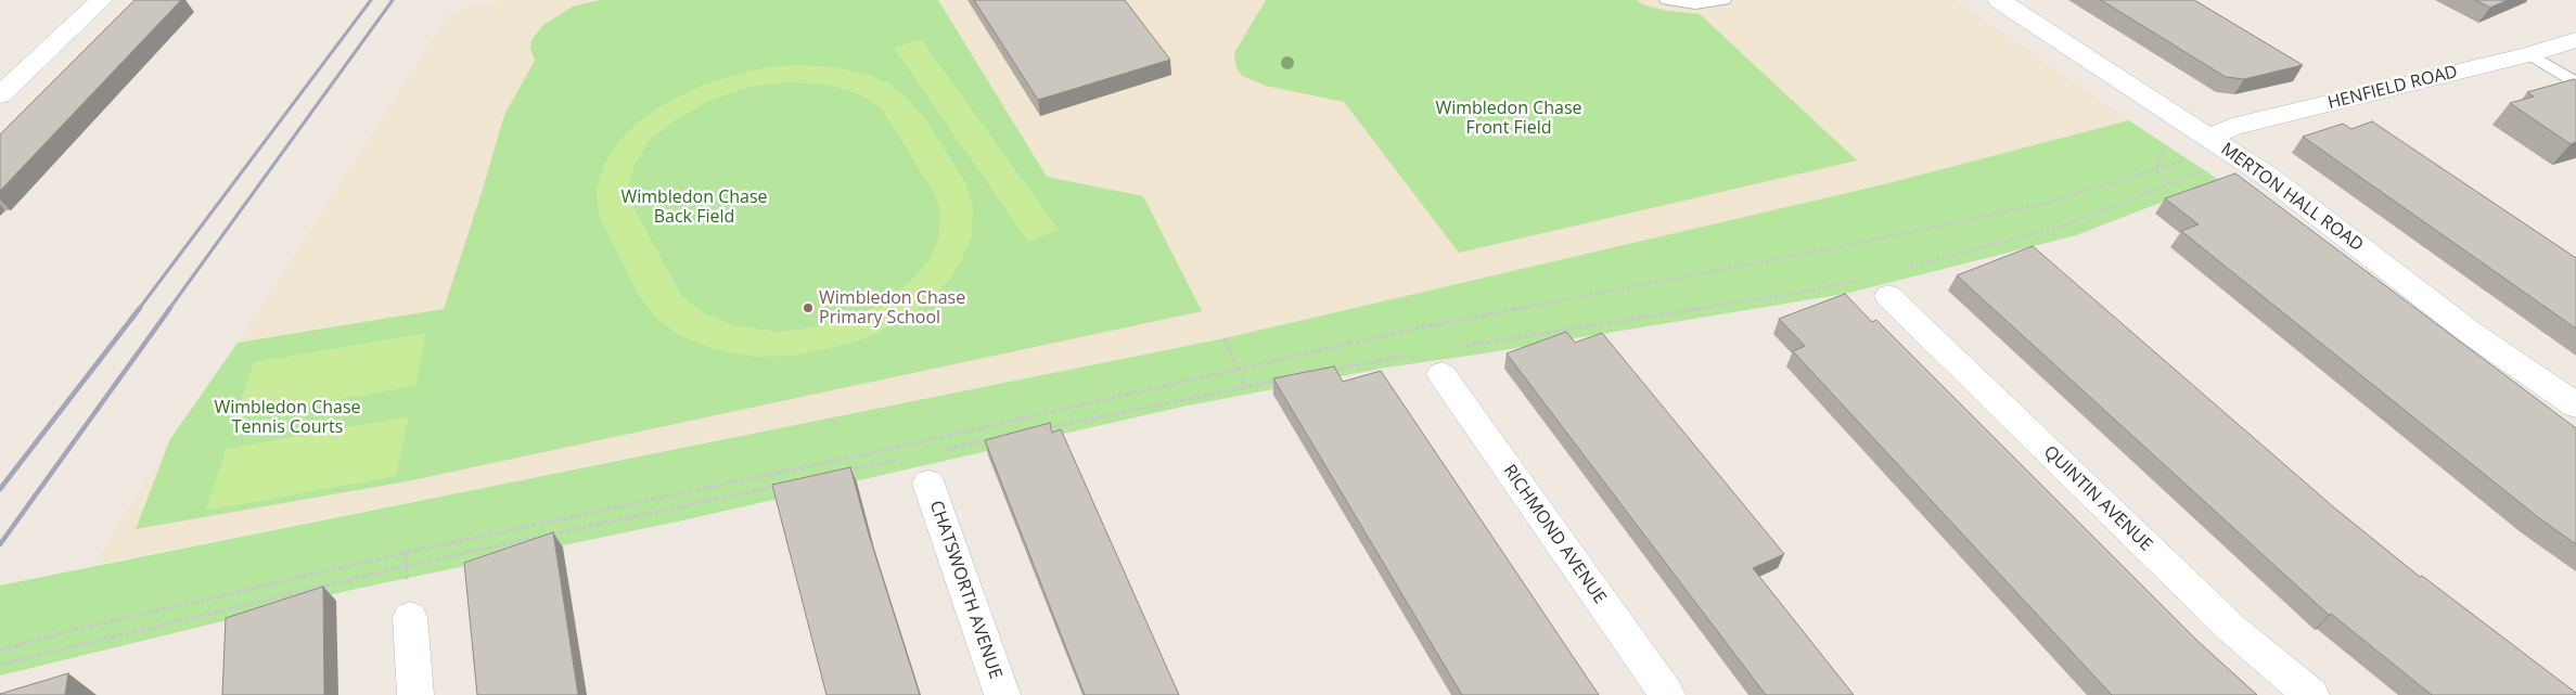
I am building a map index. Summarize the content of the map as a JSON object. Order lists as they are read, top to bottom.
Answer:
{
  "streets": {
    "street": [
      "HENFIELD ROAD",
      "MERTON HALL ROAD",
      "QUINTIN AVENUE",
      "RICHMOND AVENUE",
      "CHATSWORTH AVENUE"
    ]
  },
  "crossings": [
    ["HENFIELD ROAD", "MERTON HALL ROAD"]
  ],
  "parks": ["Wimbledon Chase Front Field", "Wimbledon Chase Back Field", "Wimbledon Chase Tennis Courts"],
  "places": ["Wimbledon Chase Primary School"]
}
